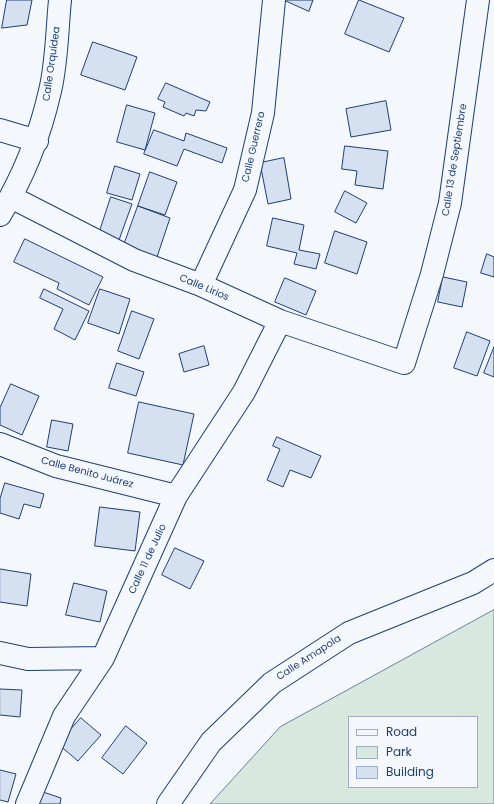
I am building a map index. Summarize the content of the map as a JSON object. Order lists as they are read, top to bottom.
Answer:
{
  "streets": {
    "street": [
      "Calle Orquídea",
      "Calle Guerrero",
      "Calle 13 de Septiembre",
      "Calle Lirios",
      "Calle Benito Juárez",
      "Calle 11 de Julio",
      "Calle Amapola"
    ]
  },
  "crossings": [
    ["Calle Orquídea", "Calle Lirios"],
    ["Calle Guerrero", "Calle Lirios"],
    ["Calle 13 de Septiembre", "Calle Lirios"],
    ["Calle Lirios", "Calle 11 de Julio"],
    ["Calle Benito Juárez", "Calle 11 de Julio"]
  ],
  "legend": ["Road", "Park", "Building"]
}
